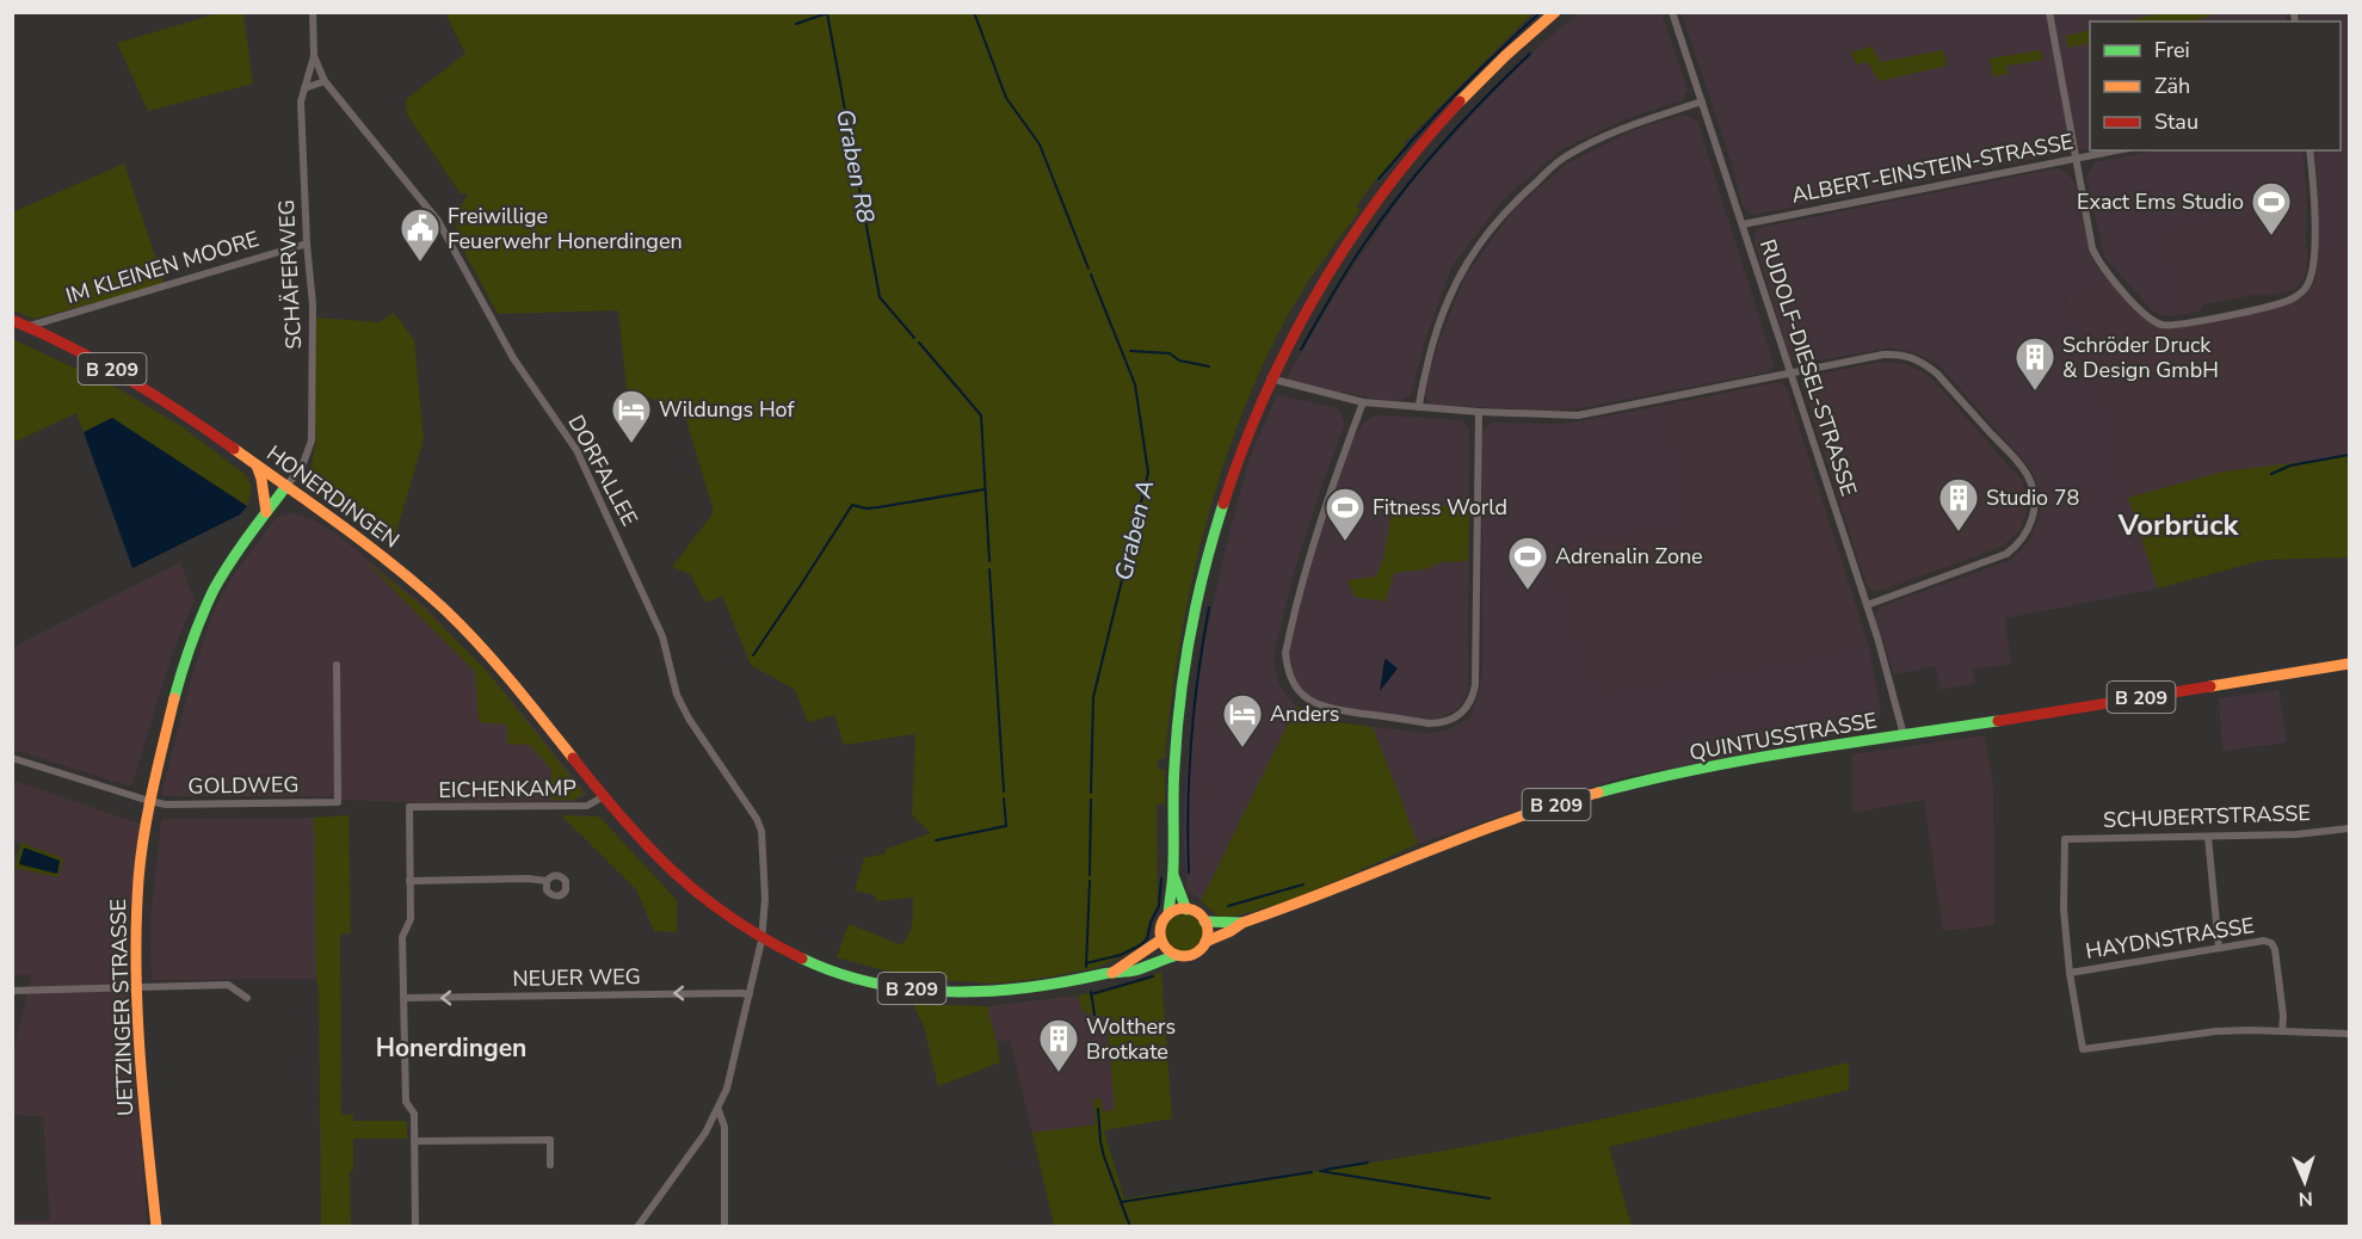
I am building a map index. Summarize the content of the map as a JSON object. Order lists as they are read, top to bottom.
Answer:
{
  "streets": {
    "main road": [
      "B 209",
      "HONERDINGEN",
      "QUINTUSSTRASSE",
      "UETZINGER STRASSE"
    ],
    "street": [
      "ALBERT-EINSTEIN-STRASSE",
      "IM KLEINEN MOORE",
      "SCHÄFERWEG",
      "RUDOLF-DIESEL-STRASSE",
      "DORFALLEE",
      "GOLDWEG",
      "EICHENKAMP",
      "SCHUBERTSTRASSE",
      "HAYDNSTRASSE",
      "NEUER WEG"
    ]
  },
  "crossings": [
    ["ALBERT-EINSTEIN-STRASSE", "RUDOLF-DIESEL-STRASSE"],
    ["IM KLEINEN MOORE", "SCHÄFERWEG"],
    ["IM KLEINEN MOORE", "HONERDINGEN"],
    ["SCHÄFERWEG", "DORFALLEE"],
    ["SCHÄFERWEG", "HONERDINGEN"],
    ["SCHÄFERWEG", "UETZINGER STRASSE"],
    ["RUDOLF-DIESEL-STRASSE", "QUINTUSSTRASSE"],
    ["B 209", "DORFALLEE"],
    ["B 209", "HONERDINGEN"],
    ["B 209", "QUINTUSSTRASSE"],
    ["B 209", "EICHENKAMP"],
    ["DORFALLEE", "NEUER WEG"],
    ["HONERDINGEN", "EICHENKAMP"],
    ["HONERDINGEN", "UETZINGER STRASSE"],
    ["GOLDWEG", "UETZINGER STRASSE"],
    ["SCHUBERTSTRASSE", "HAYDNSTRASSE"]
  ],
  "one_way": ["NEUER WEG"],
  "districts": ["Vorbrück", "Honerdingen"],
  "water": ["Graben R8", "Graben A"],
  "places": {
    "sports": ["Exact Ems Studio", "Fitness World", "Adrenalin Zone"],
    "public building": ["Freiwillige Feuerwehr Honerdingen"],
    "building": ["Schröder Druck & Design GmbH", "Studio 78", "Wolthers Brotkate"],
    "hotel": ["Wildungs Hof", "Anders"]
  },
  "legend": ["Frei", "Zäh", "Stau"],
  "north": "bottom"
}
